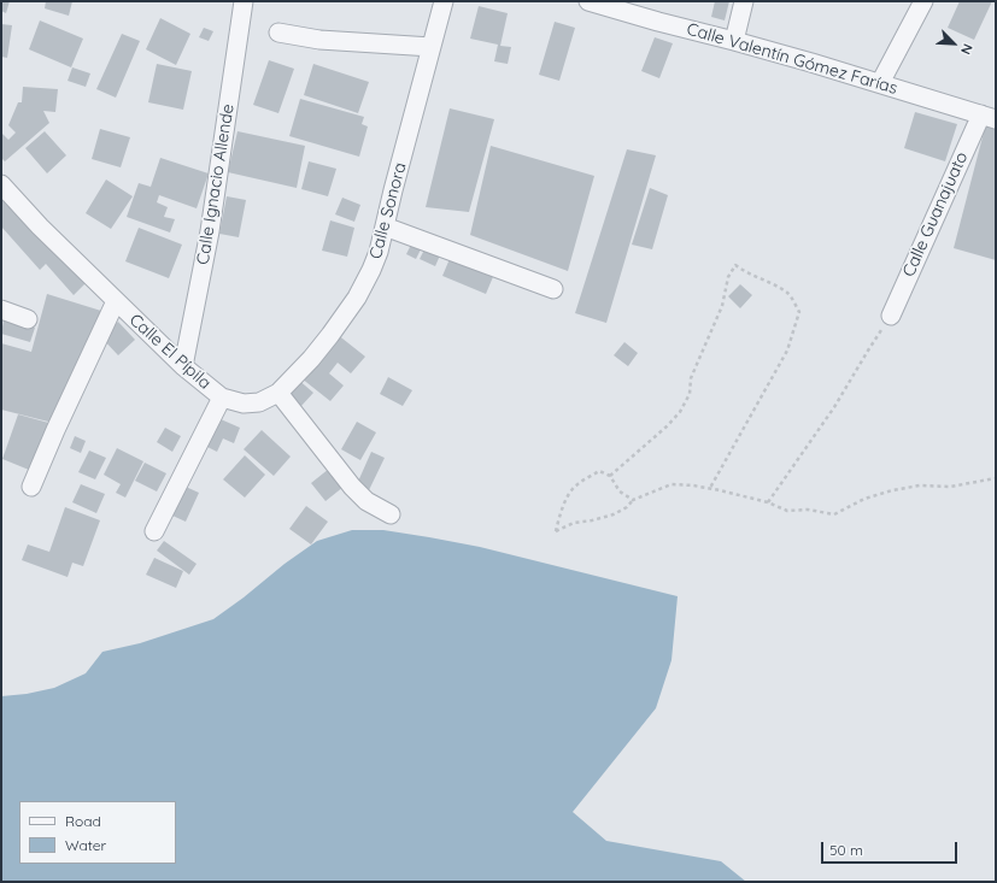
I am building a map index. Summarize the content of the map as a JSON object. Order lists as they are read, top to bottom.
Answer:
{
  "streets": {
    "street": [
      "Calle Valentín Gómez Farías",
      "Calle Ignacio Allende",
      "Calle Sonora",
      "Calle Guanajuato",
      "Calle El Pípila"
    ]
  },
  "crossings": [
    ["Calle Valentín Gómez Farías", "Calle Guanajuato"],
    ["Calle Ignacio Allende", "Calle El Pípila"],
    ["Calle Sonora", "Calle El Pípila"]
  ],
  "legend": ["Road", "Water"],
  "scale_bar": "50 m",
  "north": "bottom right"
}
